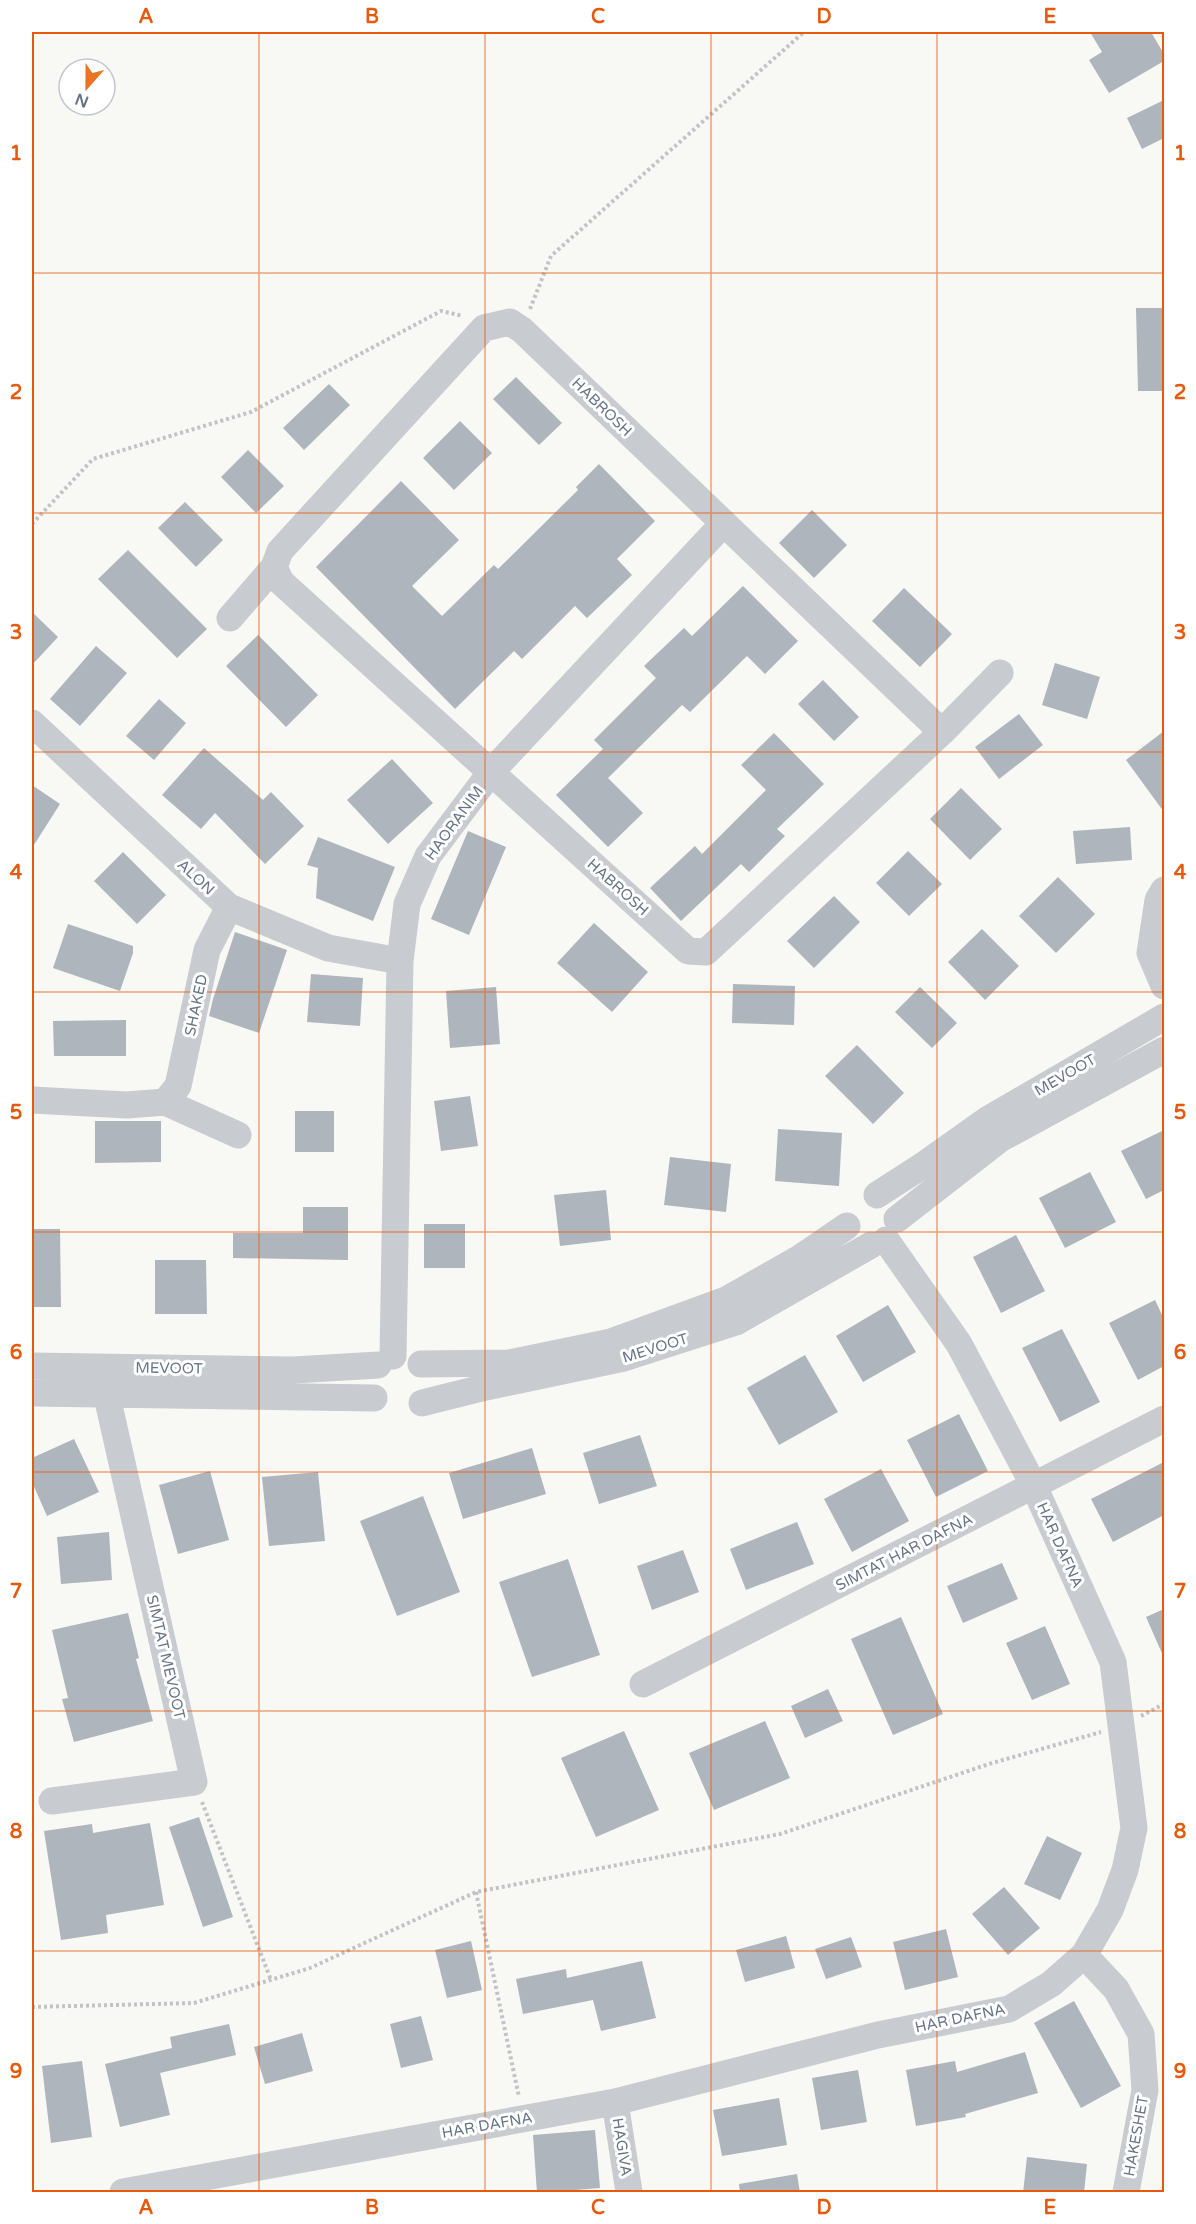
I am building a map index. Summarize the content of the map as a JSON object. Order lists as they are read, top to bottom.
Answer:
{
  "streets": {
    "street": [
      "HABROSH",
      "HAORANIM",
      "ALON",
      "SHAKED",
      "MEVOOT",
      "HAR DAFNA",
      "SIMTAT HAR DAFNA",
      "SIMTAT MEVOOT",
      "HAKESHET",
      "HAGIVA"
    ]
  },
  "crossings": [
    ["HABROSH", "HAORANIM"],
    ["HAORANIM", "ALON"],
    ["HAORANIM", "MEVOOT"],
    ["ALON", "SHAKED"],
    ["MEVOOT", "HAR DAFNA"],
    ["MEVOOT", "SIMTAT MEVOOT"],
    ["HAR DAFNA", "SIMTAT HAR DAFNA"],
    ["HAR DAFNA", "HAKESHET"],
    ["HAR DAFNA", "HAGIVA"]
  ],
  "north": "bottom",
  "grid": {
    "columns": [
      "A",
      "B",
      "C",
      "D",
      "E"
    ],
    "rows": [
      "1",
      "2",
      "3",
      "4",
      "5",
      "6",
      "7",
      "8",
      "9"
    ]
  }
}
